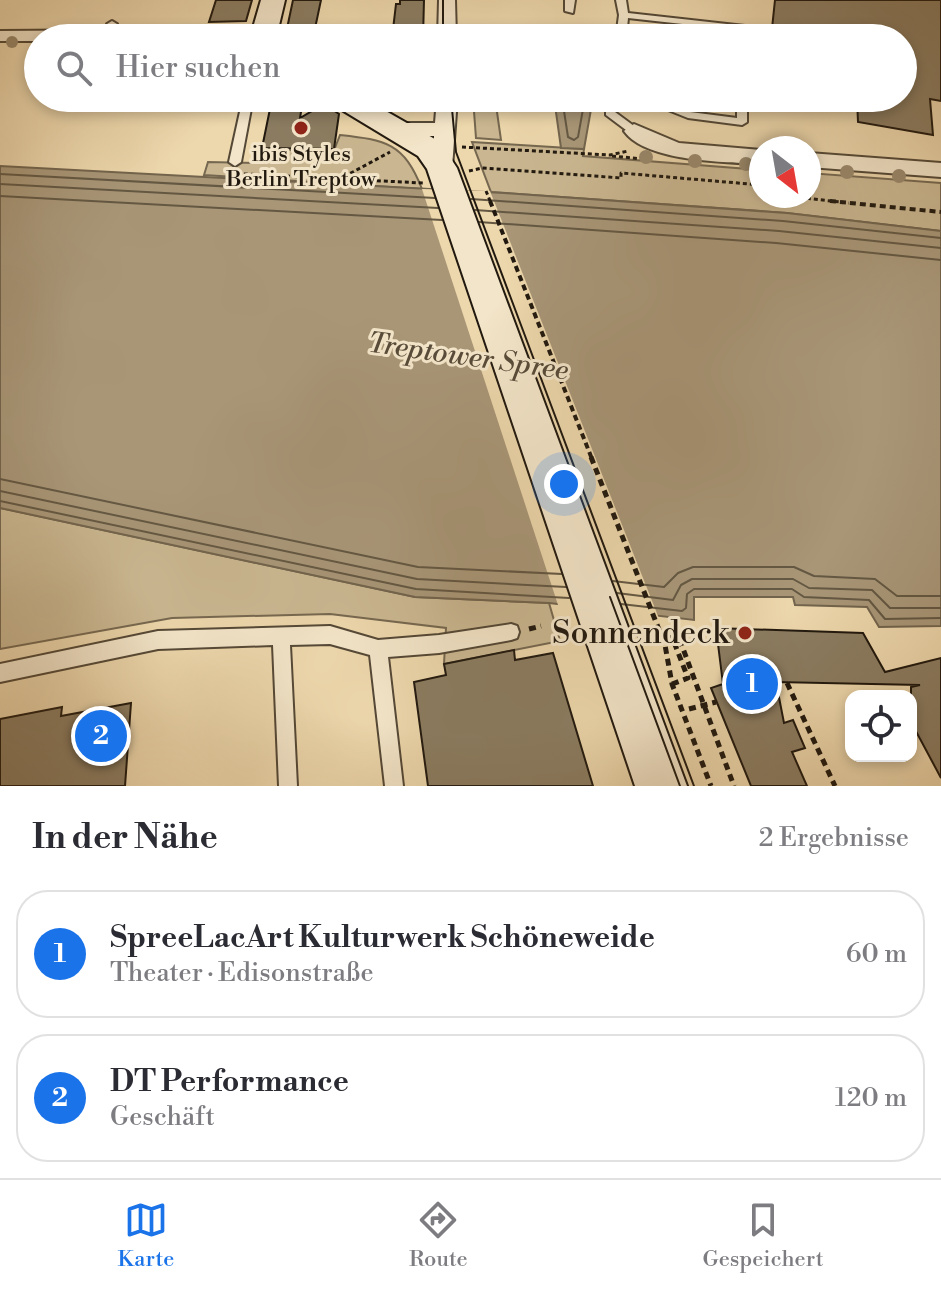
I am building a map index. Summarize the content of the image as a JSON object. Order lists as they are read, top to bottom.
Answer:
{
  "water": ["Treptower Spree"],
  "places": ["ibis Styles Berlin Treptow", "Sonnendeck"],
  "north": "bottom right",
  "page": {
    "search": "Hier suchen",
    "pins": ["1", "2"],
    "heading": ["In der Nähe", "2 Ergebnisse"],
    "list": [
      {
        "mark": "1",
        "name": "SpreeLacArt Kulturwerk Schöneweide",
        "note": "Theater · Edisonstraße",
        "value": "60 m"
      },
      {
        "mark": "2",
        "name": "DT Performance",
        "note": "Geschäft",
        "value": "120 m"
      }
    ],
    "nav": ["Karte", "Route", "Gespeichert"]
  }
}
